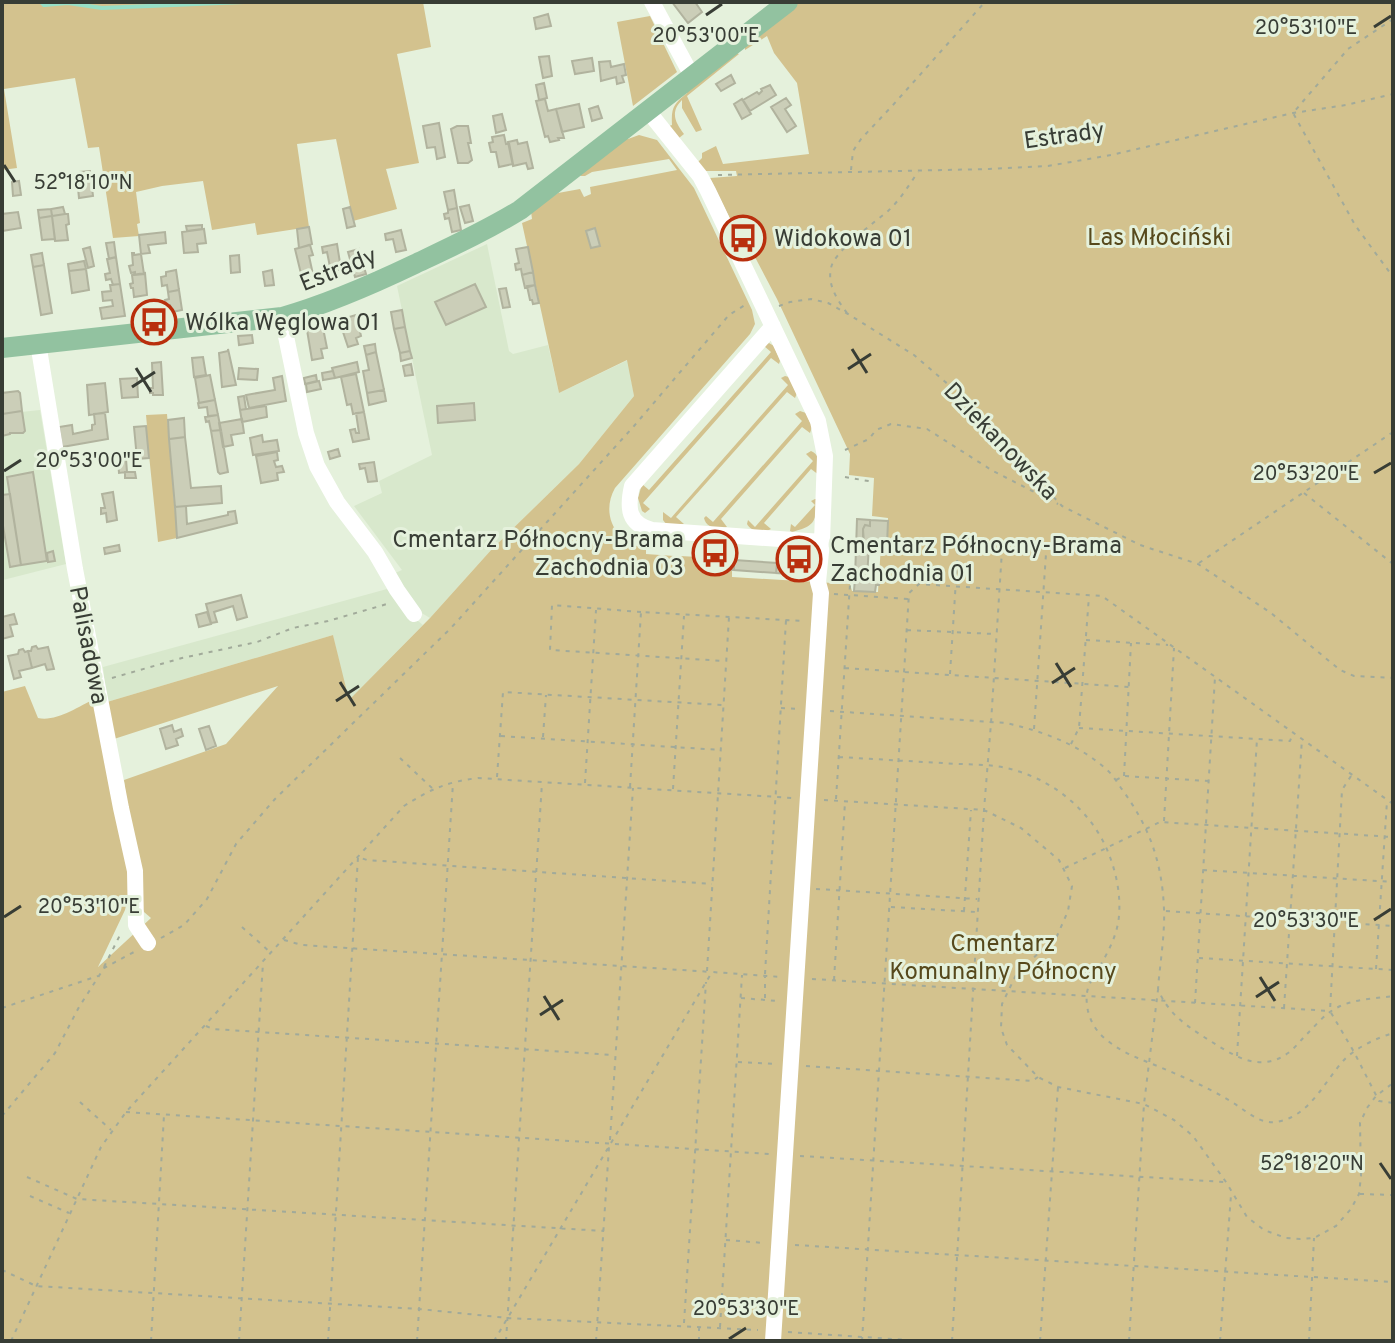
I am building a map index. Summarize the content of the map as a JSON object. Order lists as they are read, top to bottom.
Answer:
{
  "streets": {
    "main road": ["Estrady"],
    "street": ["Palisadowa"],
    "path": ["Dziekanowska"]
  },
  "crossings": [
    ["Estrady", "Palisadowa"]
  ],
  "parks": ["Las Młociński", "Cmentarz Komunalny Północny"],
  "places": {
    "bus stop": [
      "Widokowa 01",
      "Wólka Węglowa 01",
      "Cmentarz Północny-Brama Zachodnia 03",
      "Cmentarz Północny-Brama Zachodnia 01"
    ]
  },
  "coordinates": [
    "20°53'10\"E",
    "20°53'00\"E",
    "52°18'10\"N",
    "20°53'20\"E",
    "20°53'30\"E",
    "52°18'20\"N"
  ]
}
